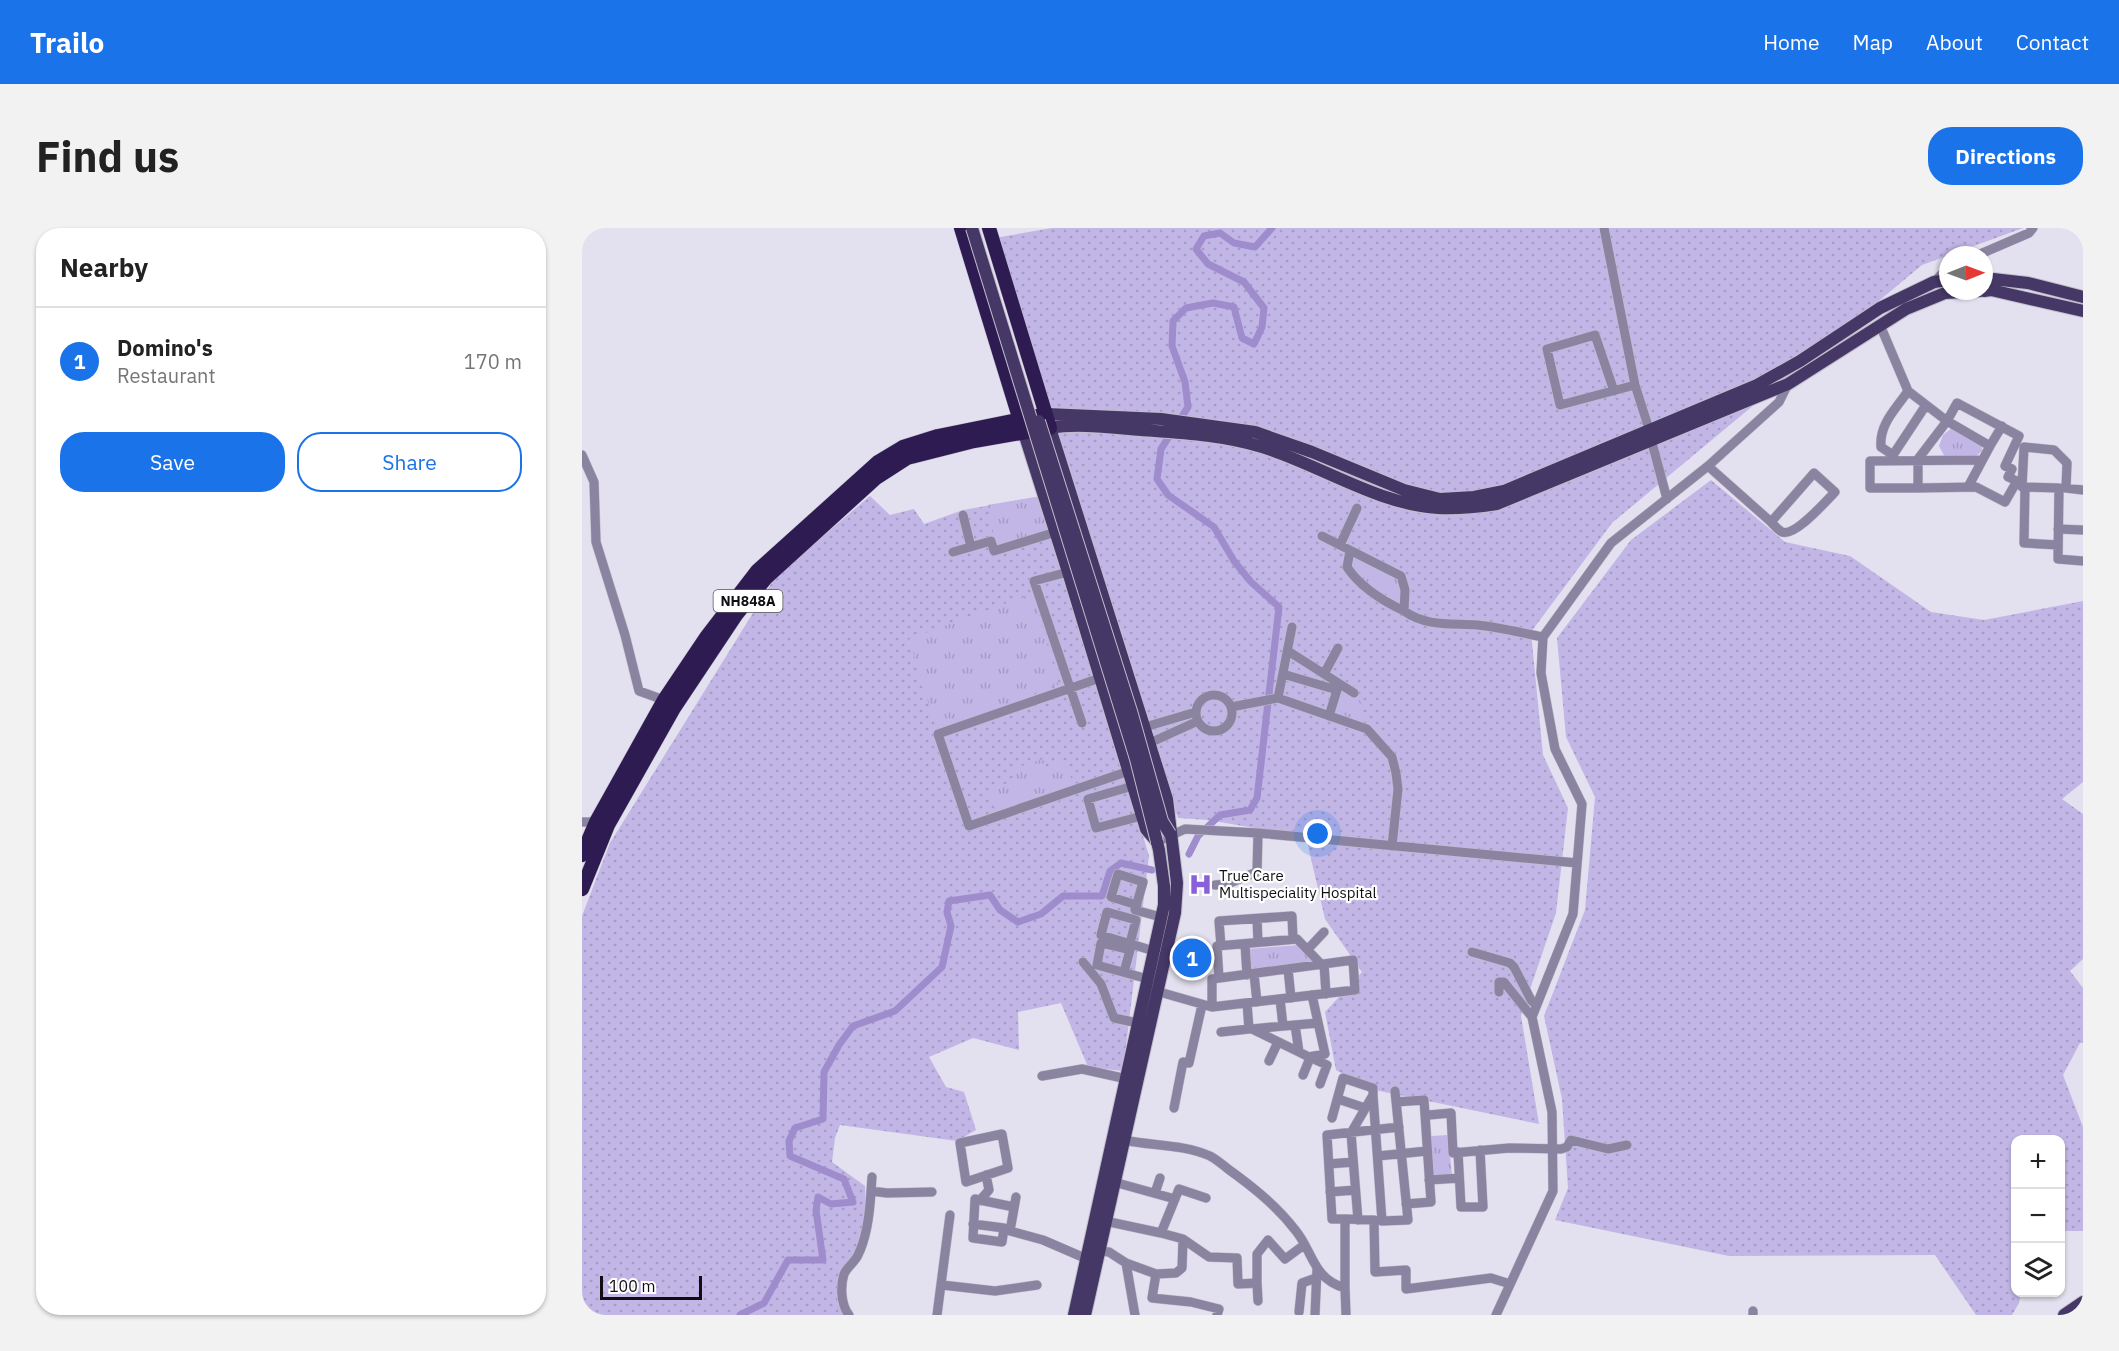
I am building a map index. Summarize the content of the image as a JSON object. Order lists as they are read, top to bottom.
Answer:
{
  "streets": {
    "highway": ["NH848A"]
  },
  "places": {
    "hospital": ["True Care Multispeciality Hospital"]
  },
  "scale_bar": "100 m",
  "north": "right",
  "page": {
    "header": "Trailo",
    "nav": [
      "Home",
      "Map",
      "About",
      "Contact"
    ],
    "buttons": [
      "Directions",
      ["Save", "Share"]
    ],
    "title": "Find us",
    "heading": "Nearby",
    "list": [
      {
        "mark": "1",
        "name": "Domino's",
        "note": "Restaurant",
        "value": "170 m"
      }
    ],
    "pins": "1",
    "map_buttons": ["+", "−"],
    "scale": "100 m"
  }
}
